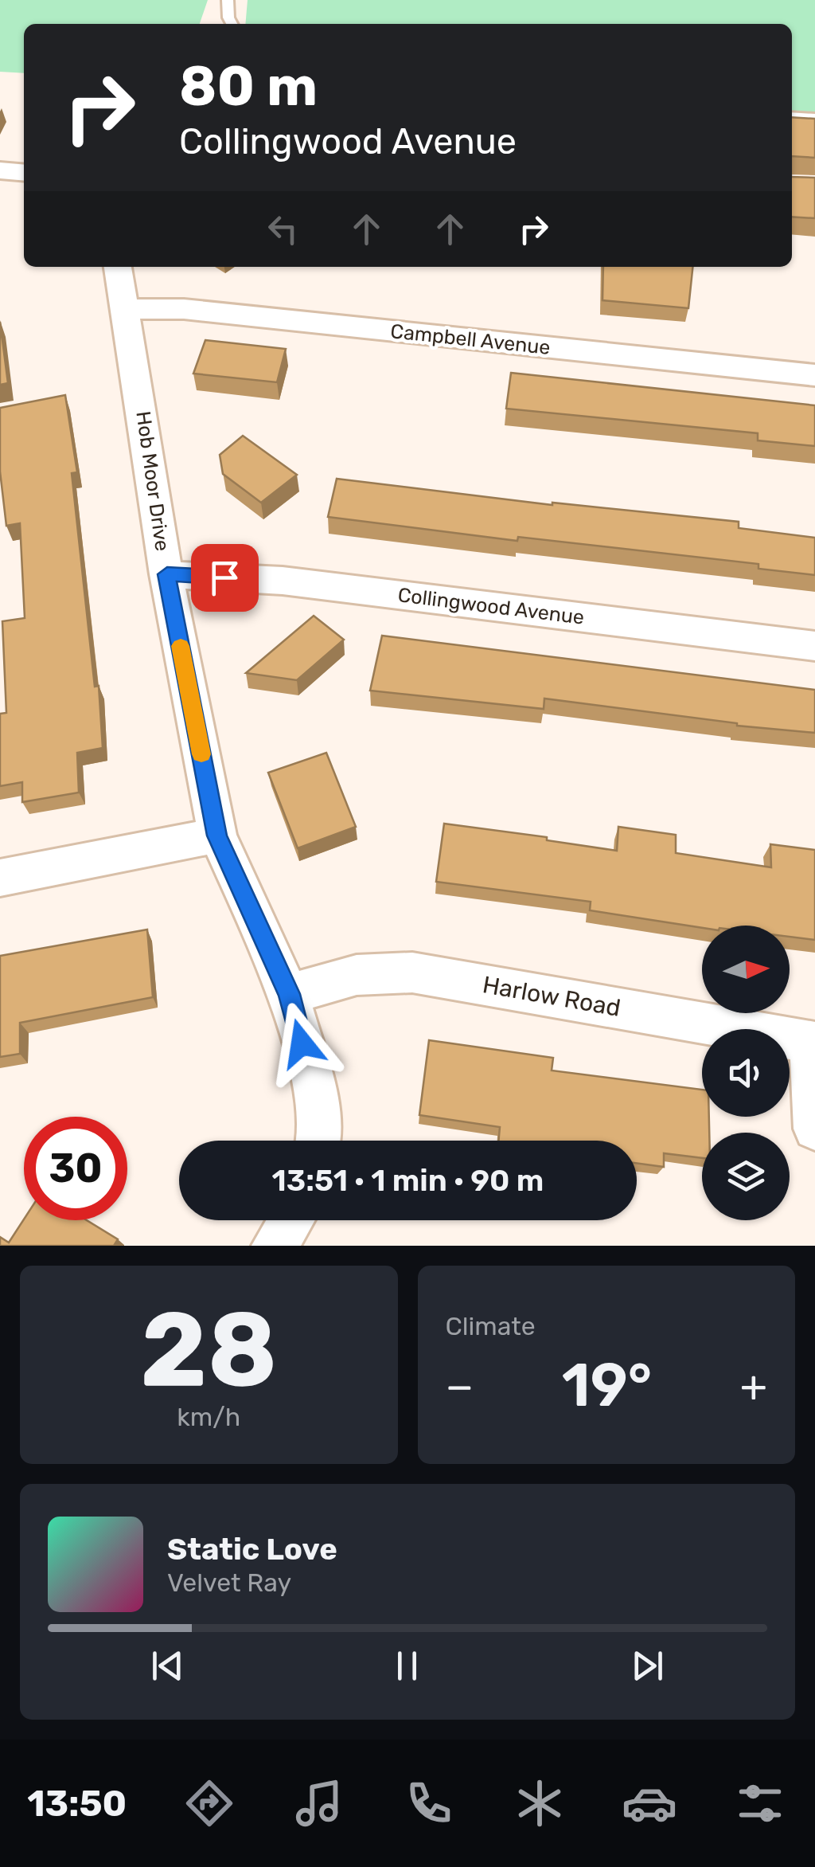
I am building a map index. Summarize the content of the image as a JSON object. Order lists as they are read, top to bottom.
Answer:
{
  "streets": {
    "street": [
      "Campbell Avenue",
      "Hob Moor Drive",
      "Collingwood Avenue",
      "Harlow Road"
    ]
  },
  "crossings": [
    ["Campbell Avenue", "Hob Moor Drive"],
    ["Hob Moor Drive", "Collingwood Avenue"],
    ["Hob Moor Drive", "Harlow Road"]
  ],
  "north": "right",
  "page": {
    "turn": ["80 m", "Collingwood Avenue"],
    "limit": "30",
    "trip": "13:51 · 1 min · 90 m",
    "tile": [
      ["28", "km/h"],
      "Climate"
    ],
    "heat": ["−", "19°", "+"],
    "song": ["Static Love", "Velvet Ray"],
    "tabs": "13:50"
  }
}
